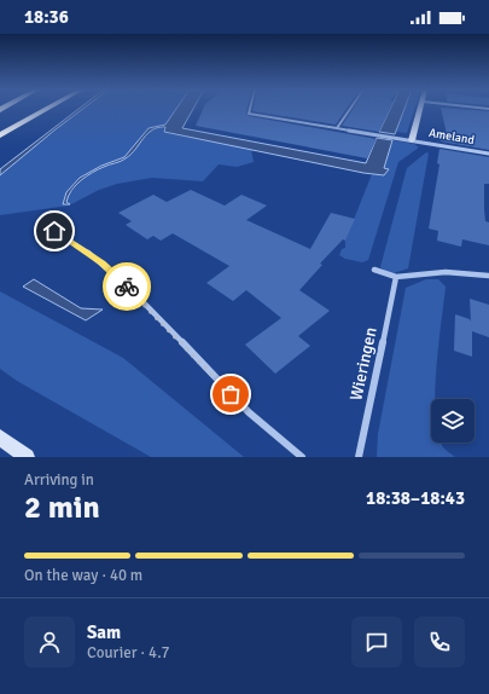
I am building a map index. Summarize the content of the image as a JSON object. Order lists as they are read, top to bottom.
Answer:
{
  "streets": {
    "street": ["Ameland", "Wieringen"]
  },
  "page": {
    "status": "18:36",
    "heading": ["2 min", "Arriving in", "18:38–18:43"],
    "panel": ["Sam", "Courier · 4.7"],
    "bar": "On the way · 40 m"
  }
}
